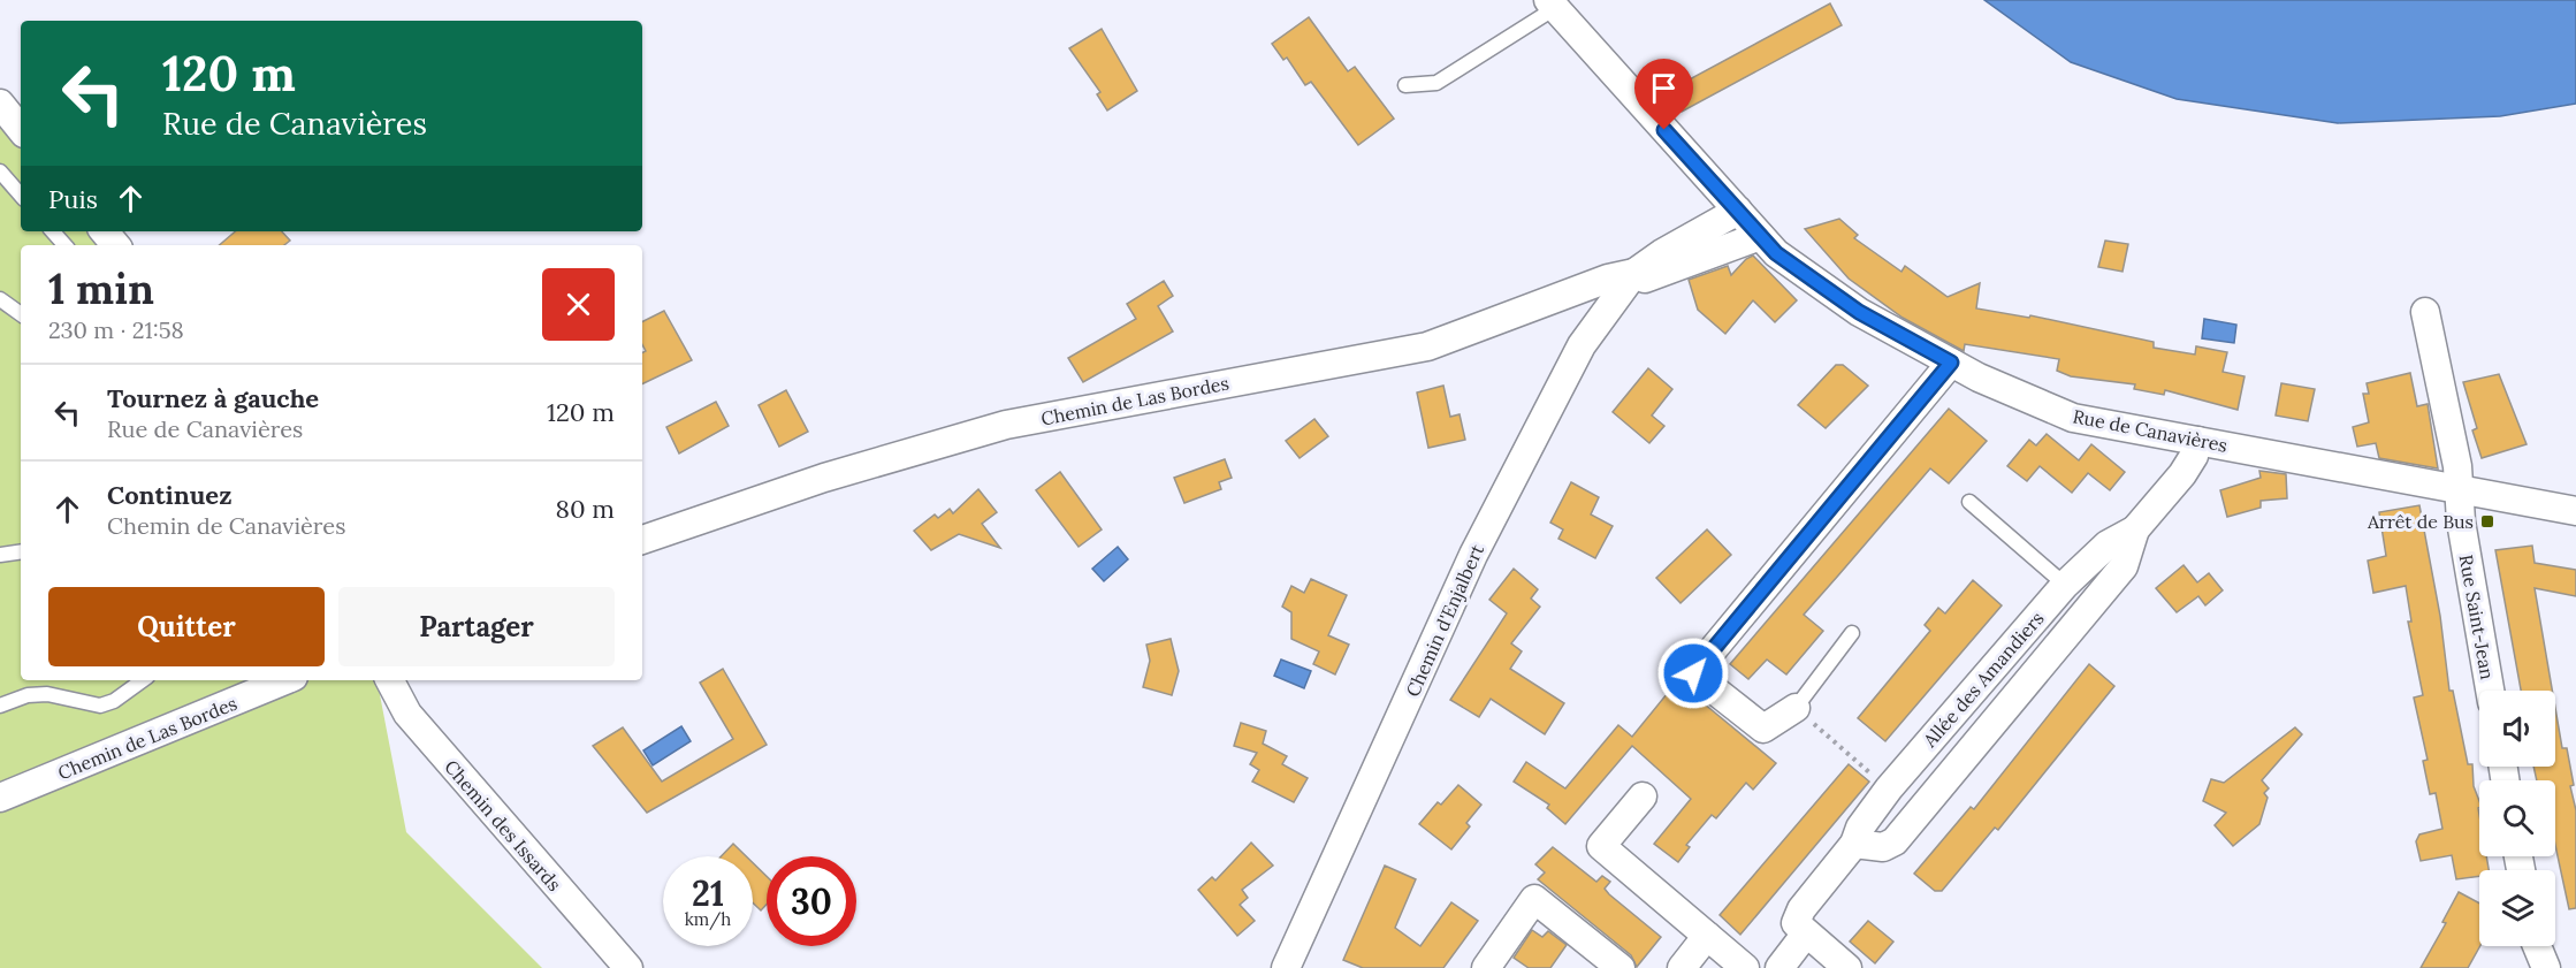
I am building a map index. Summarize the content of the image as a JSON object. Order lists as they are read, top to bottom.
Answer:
{
  "streets": {
    "street": [
      "Chemin de Las Bordes",
      "Rue de Canavières",
      "Rue Saint-Jean",
      "Chemin d'Enjalbert",
      "Allée des Amandiers",
      "Chemin des Issards"
    ]
  },
  "crossings": [
    ["Chemin de Las Bordes", "Chemin d'Enjalbert"],
    ["Rue de Canavières", "Rue Saint-Jean"],
    ["Rue de Canavières", "Chemin d'Enjalbert"],
    ["Rue de Canavières", "Allée des Amandiers"]
  ],
  "places": {
    "transit": ["Arrêt de Bus"]
  },
  "page": {
    "turn": ["120 m", "Rue de Canavières"],
    "then": "Puis",
    "heading": ["1 min", "230 m · 21:58"],
    "list": [
      {
        "name": "Tournez à gauche",
        "note": "Rue de Canavières",
        "value": "120 m"
      },
      {
        "name": "Continuez",
        "note": "Chemin de Canavières",
        "value": "80 m"
      }
    ],
    "buttons": ["Quitter", "Partager"],
    "speed": "21 km/h",
    "limit": "30"
  }
}
